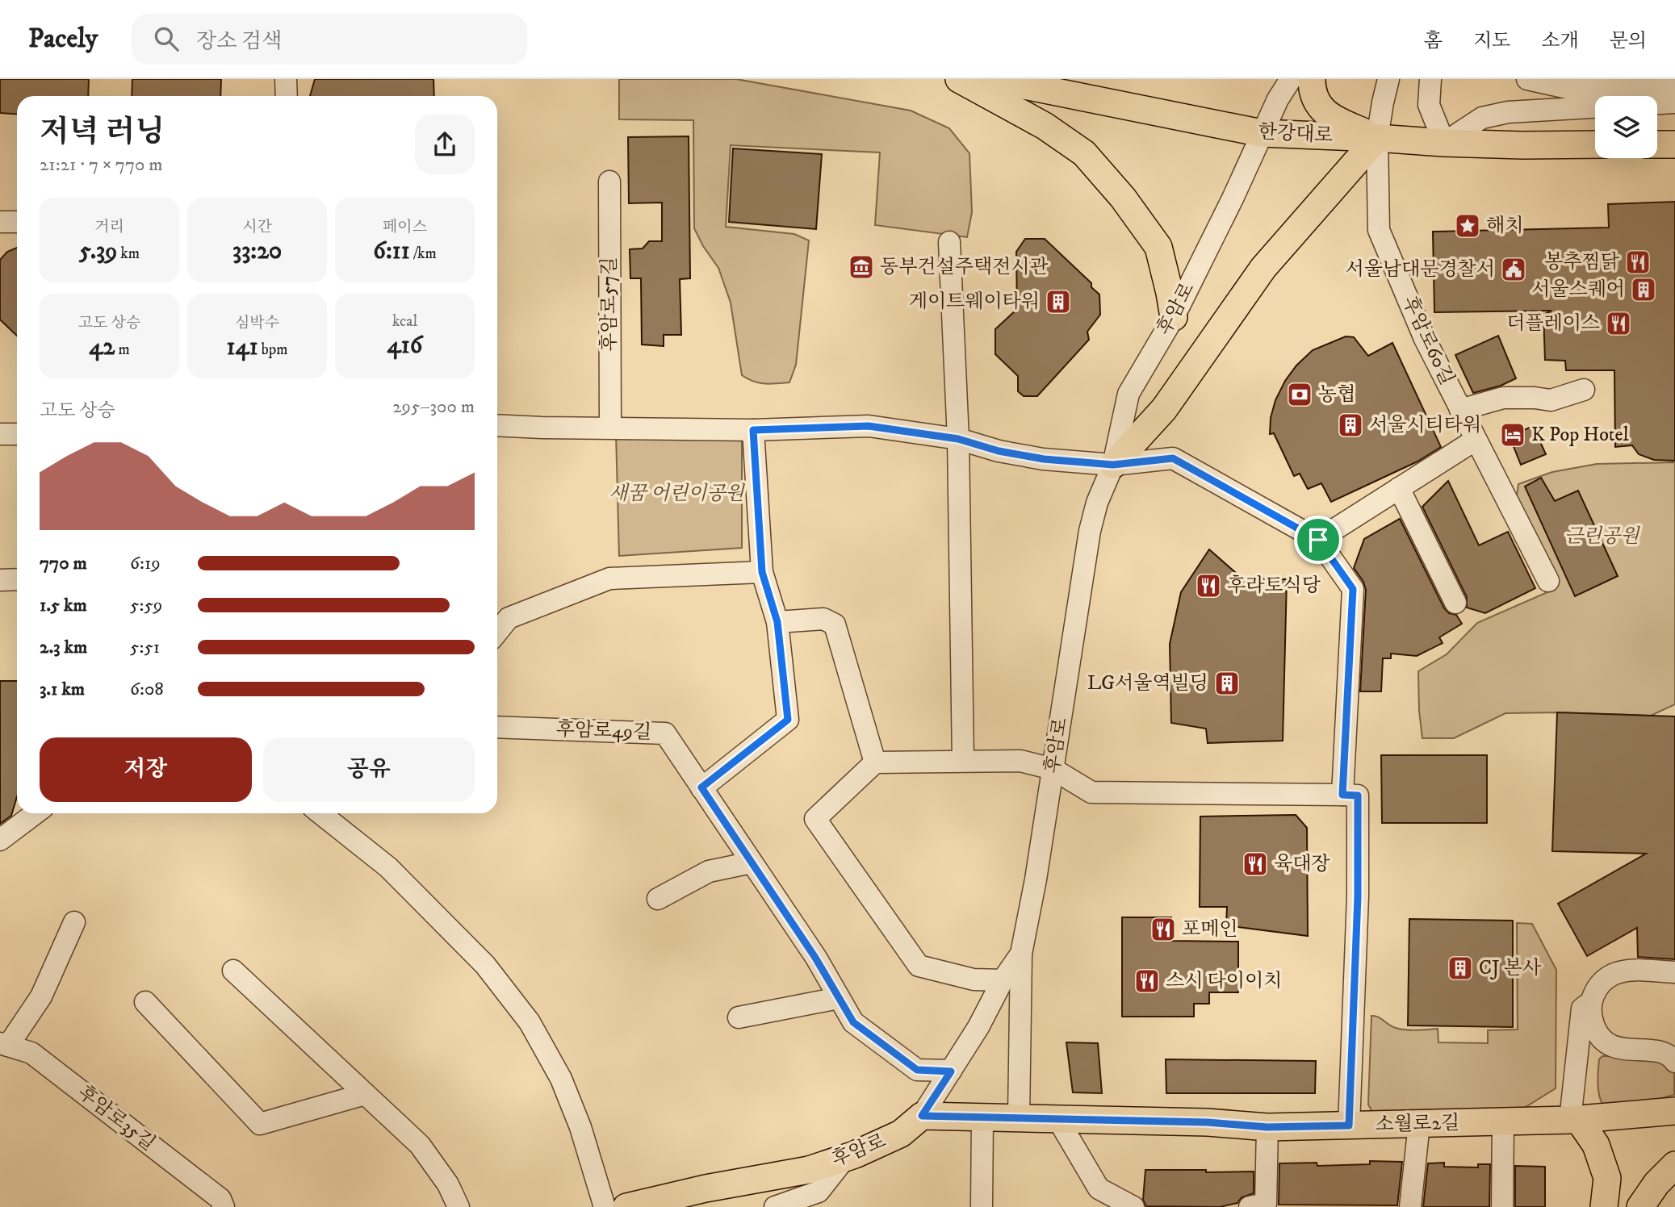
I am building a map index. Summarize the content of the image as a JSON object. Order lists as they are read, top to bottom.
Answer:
{
  "streets": {
    "main road": ["한강대로", "후암로", "소월로2길"],
    "street": [
      "후암로57길",
      "후암로60길",
      "후암로49길",
      "후암로35길"
    ]
  },
  "crossings": [
    ["한강대로", "후암로"],
    ["한강대로", "후암로60길"],
    ["후암로", "후암로49길"],
    ["후암로", "소월로2길"]
  ],
  "parks": ["새꿈 어린이공원", "근린공원"],
  "places": {
    "place": ["해치"],
    "restaurant": [
      "봉추찜닭",
      "더플레이스",
      "후라토식당",
      "육대장",
      "포메인",
      "스시 다이이치"
    ],
    "museum": ["동부건설주택전시관"],
    "public building": ["서울남대문경찰서"],
    "building": [
      "서울스퀘어",
      "게이트웨이타워",
      "서울시티타워",
      "LG서울역빌딩",
      "CJ 본사"
    ],
    "bank": ["농협"],
    "hotel": ["K Pop Hotel"]
  },
  "page": {
    "header": "Pacely",
    "search": "장소 검색",
    "nav": [
      "홈",
      "지도",
      "소개",
      "문의"
    ],
    "heading": ["저녁 러닝", "21:21 · 7 × 770 m"],
    "stats": [
      ["거리", "5.39 km"],
      ["시간", "33:20"],
      ["페이스", "6:11 /km"],
      ["고도 상승", "42 m"],
      ["심박수", "141 bpm"],
      ["kcal", "416"]
    ],
    "chart": ["고도 상승", "295–300 m"],
    "list": [
      {
        "name": "770 m",
        "note": "6:19"
      },
      {
        "name": "1.5 km",
        "note": "5:59"
      },
      {
        "name": "2.3 km",
        "note": "5:51"
      },
      {
        "name": "3.1 km",
        "note": "6:08"
      }
    ],
    "buttons": ["저장", "공유"]
  }
}
